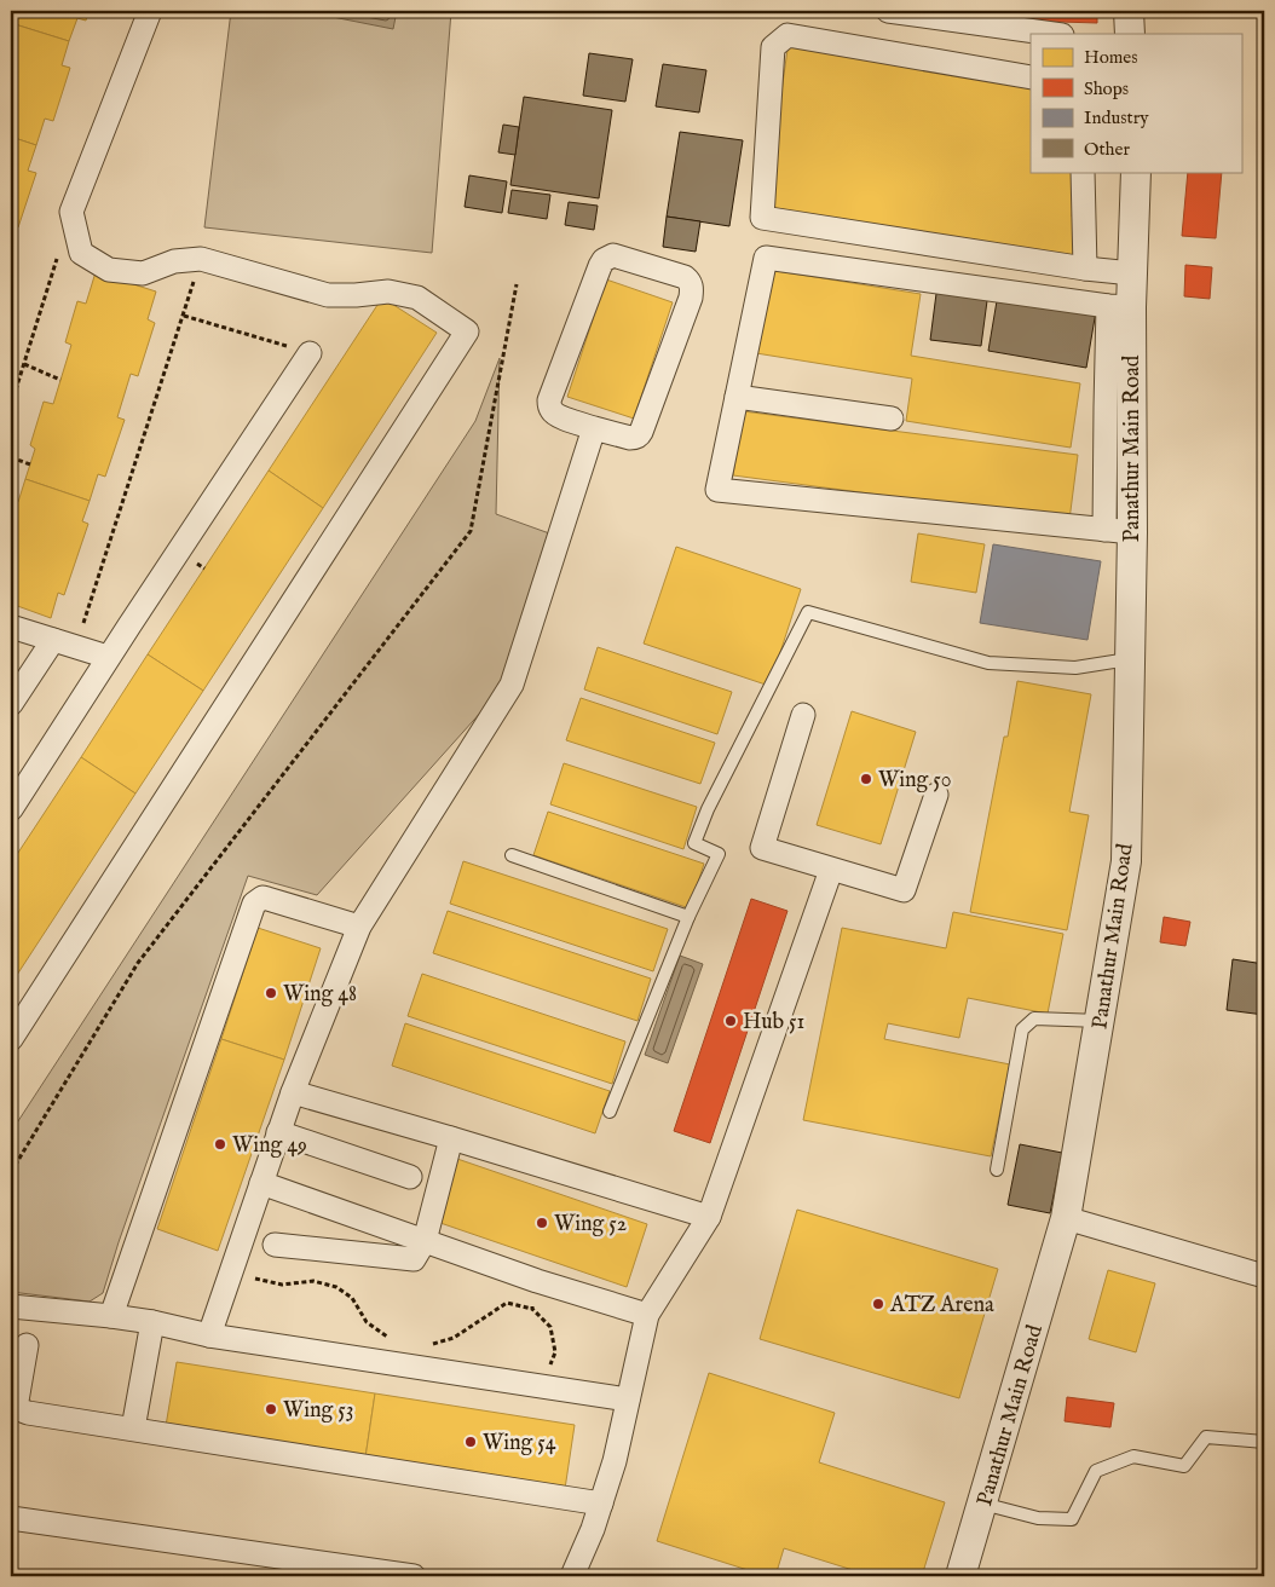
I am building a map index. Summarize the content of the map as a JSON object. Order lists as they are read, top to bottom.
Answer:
{
  "streets": {
    "street": ["Panathur Main Road"]
  },
  "places": [
    "Wing 50",
    "Wing 48",
    "Hub 51",
    "Wing 49",
    "Wing 52",
    "ATZ Arena",
    "Wing 53",
    "Wing 54"
  ],
  "legend": [
    "Homes",
    "Shops",
    "Industry",
    "Other"
  ]
}
